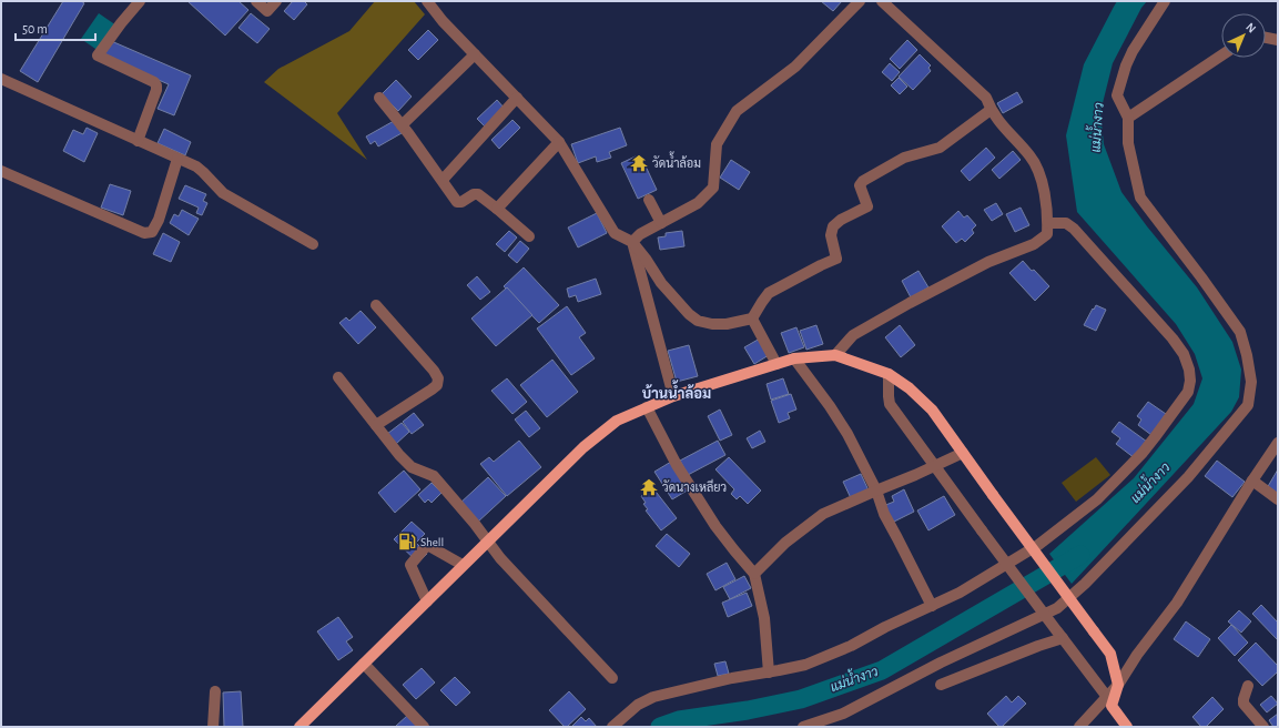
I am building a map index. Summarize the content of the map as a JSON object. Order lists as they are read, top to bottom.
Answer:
{
  "districts": ["บ้านน้ำล้อม"],
  "water": ["แม่น้ำงาว"],
  "places": {
    "temple": ["วัดน้ำล้อม", "วัดนางเหลียว"],
    "fuel station": ["Shell"]
  },
  "scale_bar": "50 m",
  "north": "top right"
}
